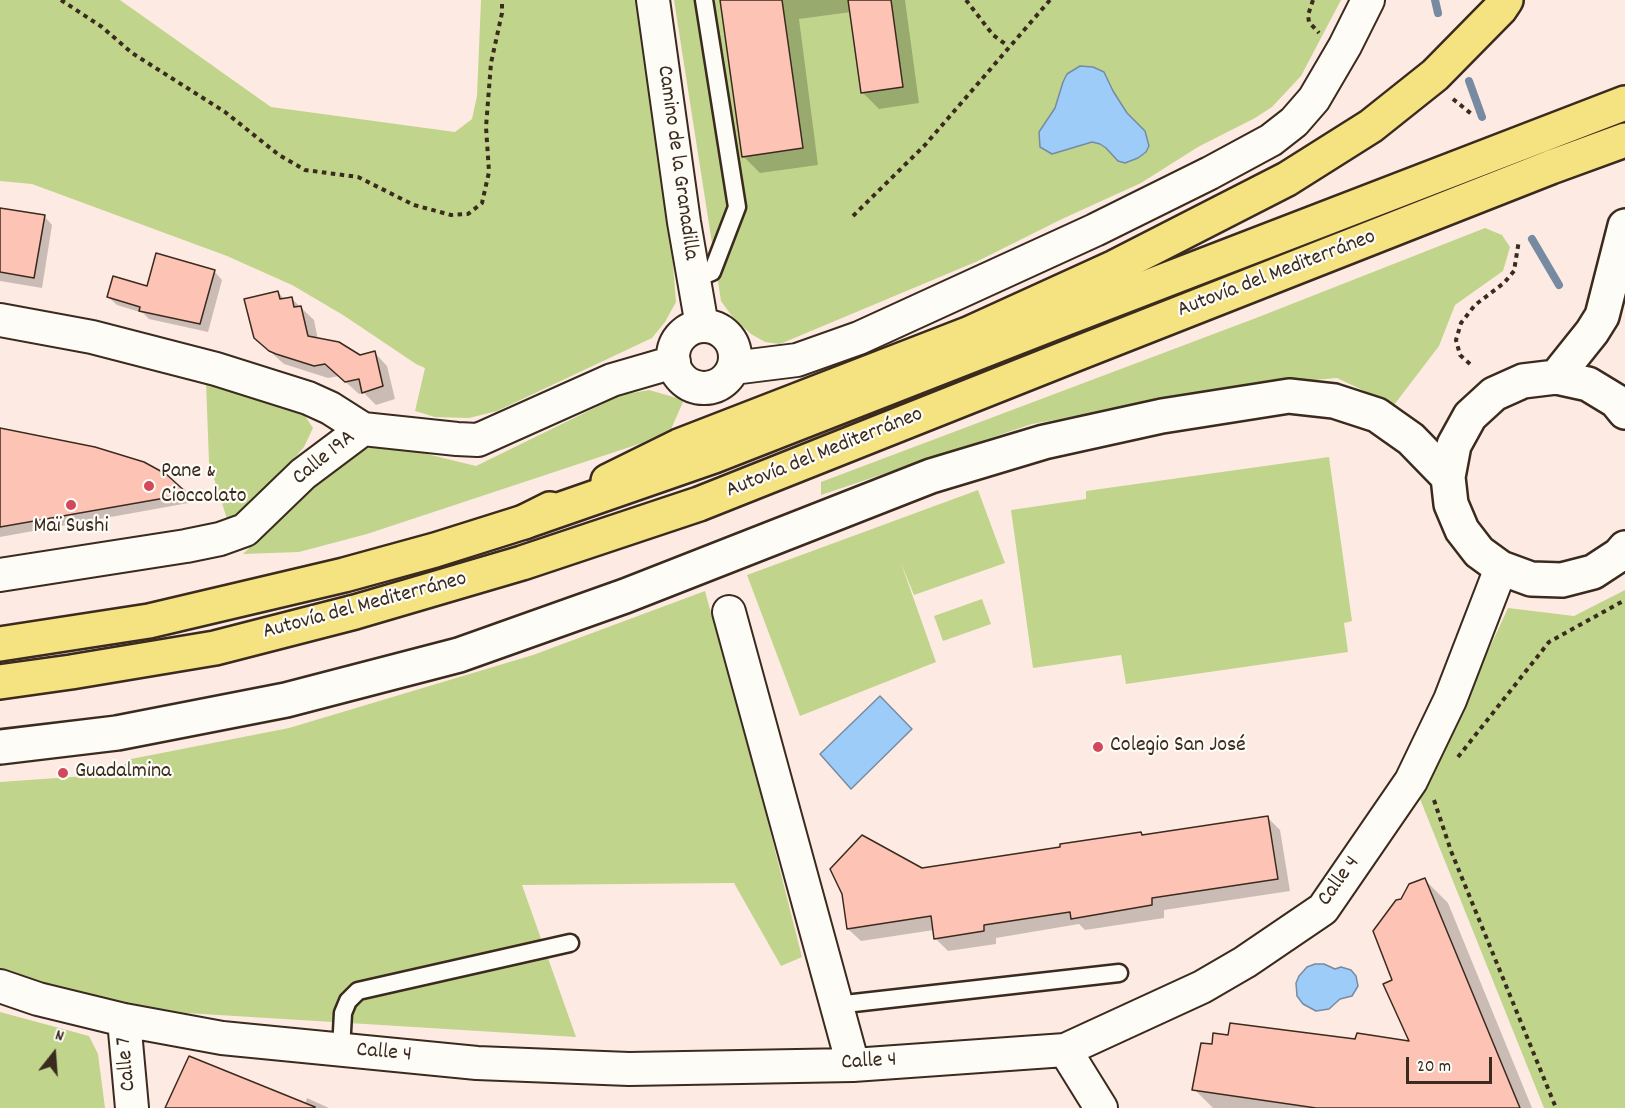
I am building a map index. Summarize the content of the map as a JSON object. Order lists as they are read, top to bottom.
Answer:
{
  "streets": {
    "highway": ["Autovía del Mediterráneo"],
    "street": [
      "Camino de la Granadilla",
      "Calle 19A",
      "Calle 4",
      "Calle 7"
    ]
  },
  "crossings": [
    ["Calle 4", "Calle 7"]
  ],
  "places": [
    "Pane & Cioccolato",
    "Maï Sushi",
    "Colegio San José",
    "Guadalmina"
  ],
  "scale_bar": "20 m",
  "north": "top"
}
